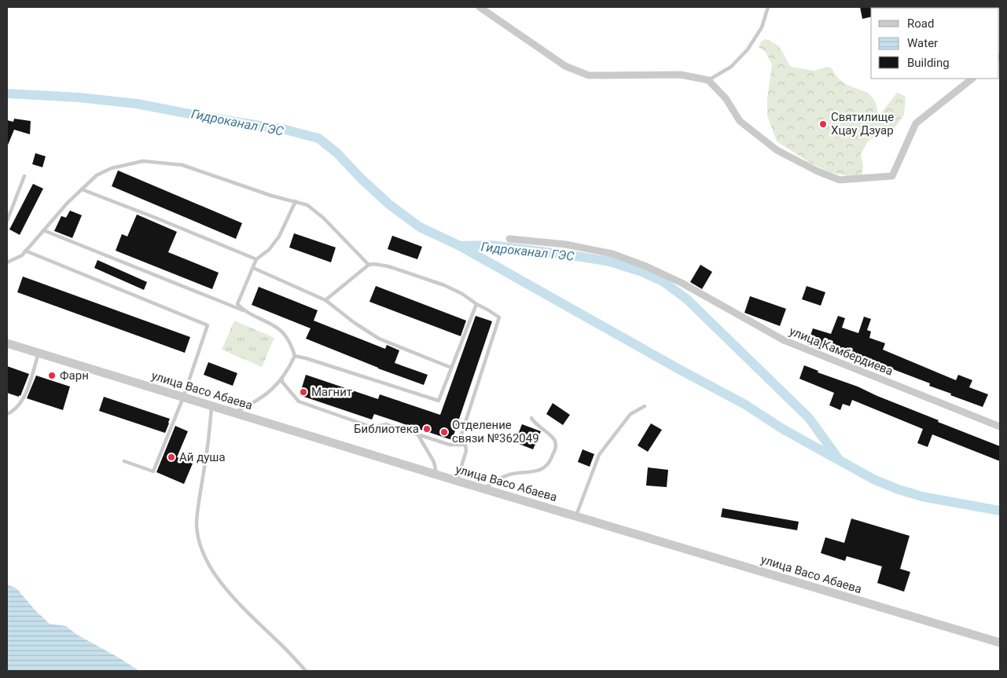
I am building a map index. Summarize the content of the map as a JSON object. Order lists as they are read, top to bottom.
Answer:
{
  "streets": {
    "street": ["улица Камбердиева", "улица Васо Абаева"]
  },
  "water": ["Гидроканал ГЭС"],
  "places": [
    "Святилище Хцау Дзуар",
    "Фарн",
    "Магнит",
    "Библиотека",
    "Отделение связи №362049",
    "Ай душа"
  ],
  "legend": ["Road", "Water", "Building"]
}
